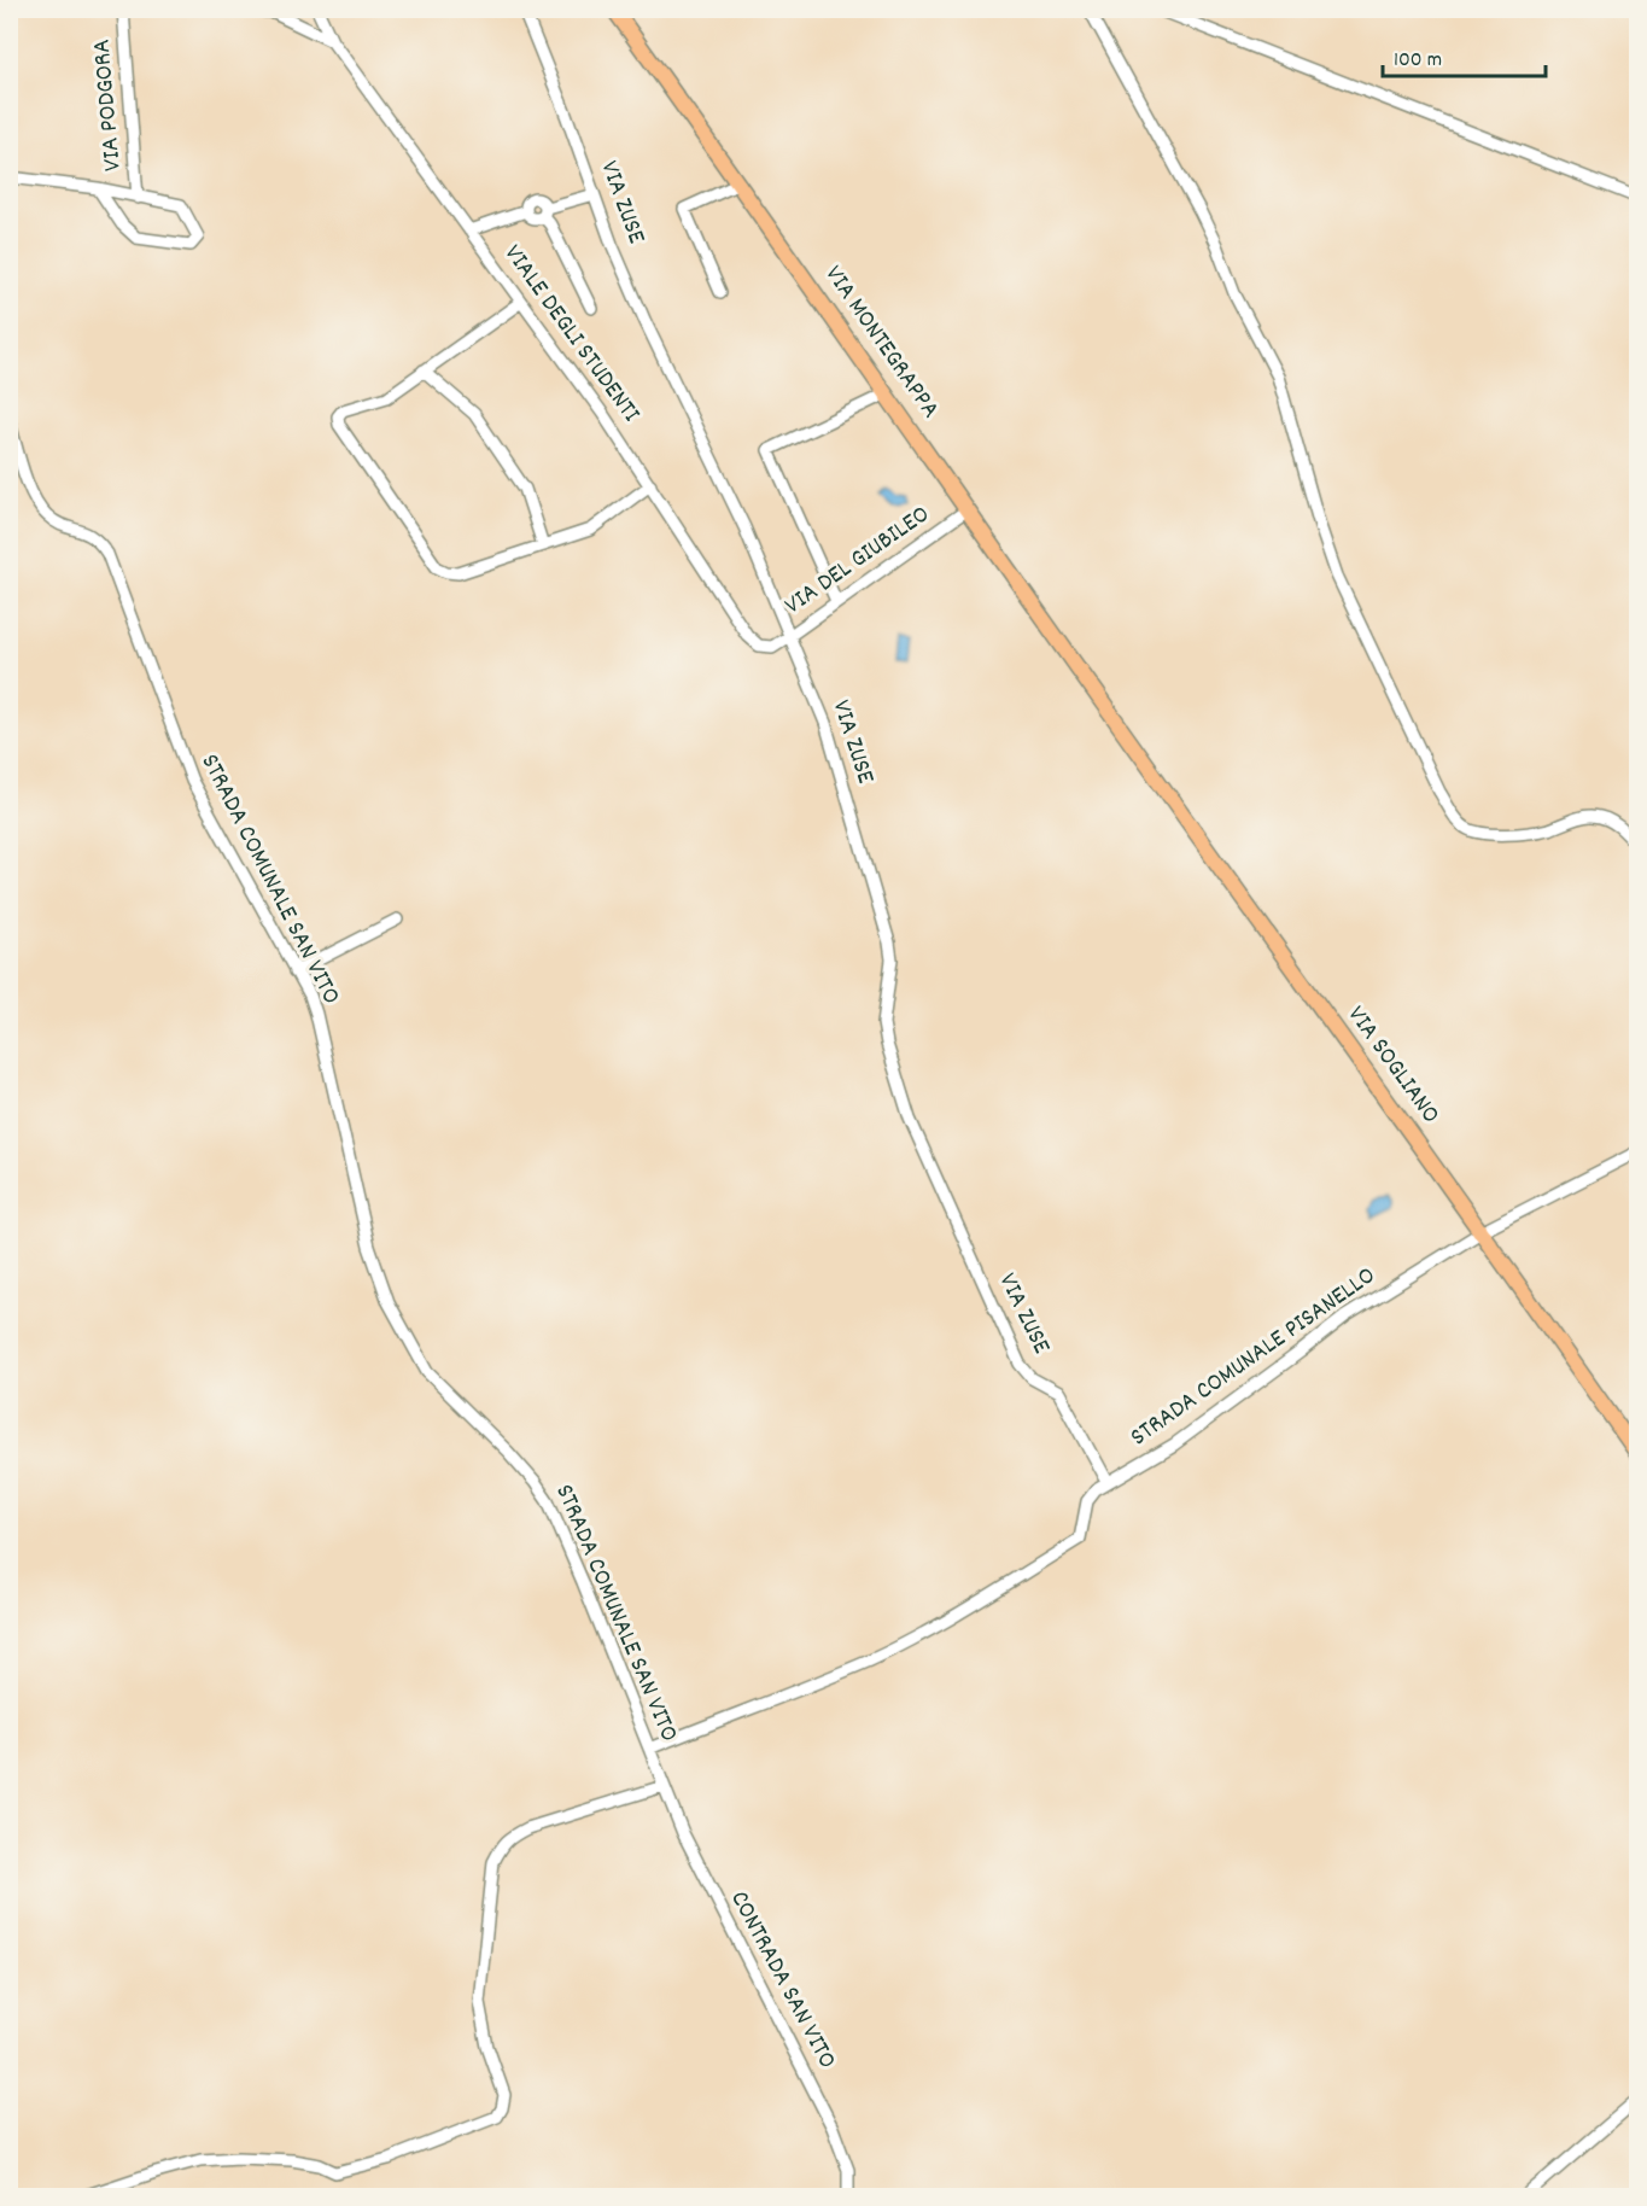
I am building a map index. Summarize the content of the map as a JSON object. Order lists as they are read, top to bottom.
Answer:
{
  "streets": {
    "main road": ["VIA MONTEGRAPPA", "VIA SOGLIANO"],
    "street": [
      "VIA PODGORA",
      "VIA ZUSE",
      "VIALE DEGLI STUDENTI",
      "VIA DEL GIUBILEO",
      "STRADA COMUNALE SAN VITO",
      "STRADA COMUNALE PISANELLO",
      "CONTRADA SAN VITO"
    ]
  },
  "crossings": [
    ["VIA ZUSE", "VIA DEL GIUBILEO"],
    ["VIA ZUSE", "STRADA COMUNALE PISANELLO"],
    ["VIALE DEGLI STUDENTI", "VIA DEL GIUBILEO"],
    ["VIA MONTEGRAPPA", "VIA DEL GIUBILEO"],
    ["VIA MONTEGRAPPA", "VIA SOGLIANO"],
    ["STRADA COMUNALE SAN VITO", "STRADA COMUNALE PISANELLO"],
    ["STRADA COMUNALE SAN VITO", "CONTRADA SAN VITO"],
    ["VIA SOGLIANO", "STRADA COMUNALE PISANELLO"]
  ],
  "scale_bar": "100 m"
}
